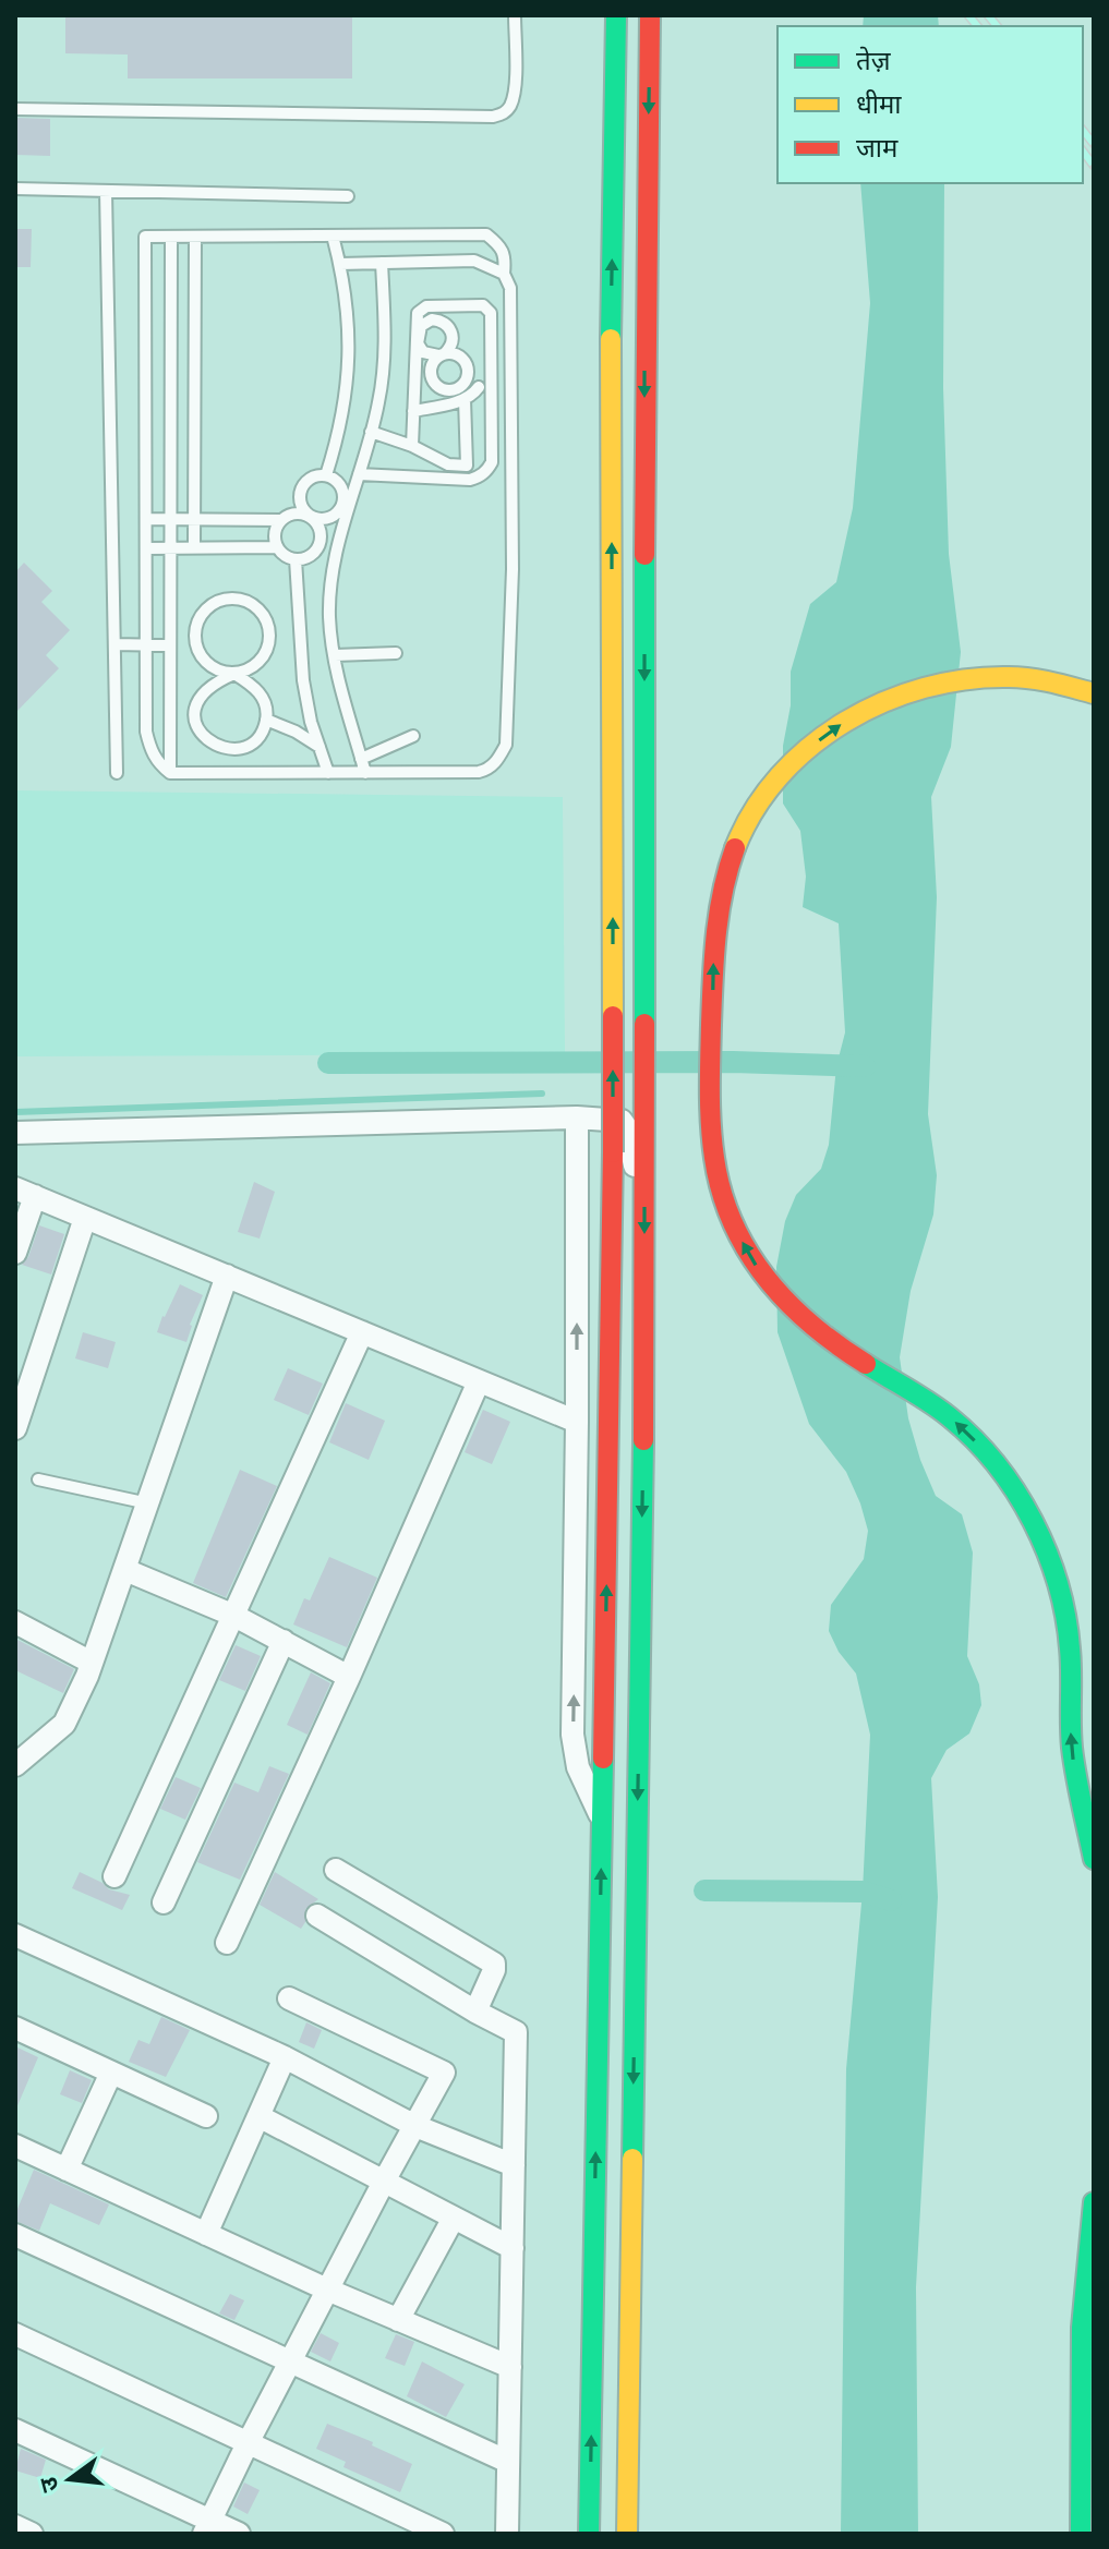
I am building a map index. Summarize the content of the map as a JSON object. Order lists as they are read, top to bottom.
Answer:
{
  "legend": ["तेज़", "धीमा", "जाम"],
  "north": "left"
}
